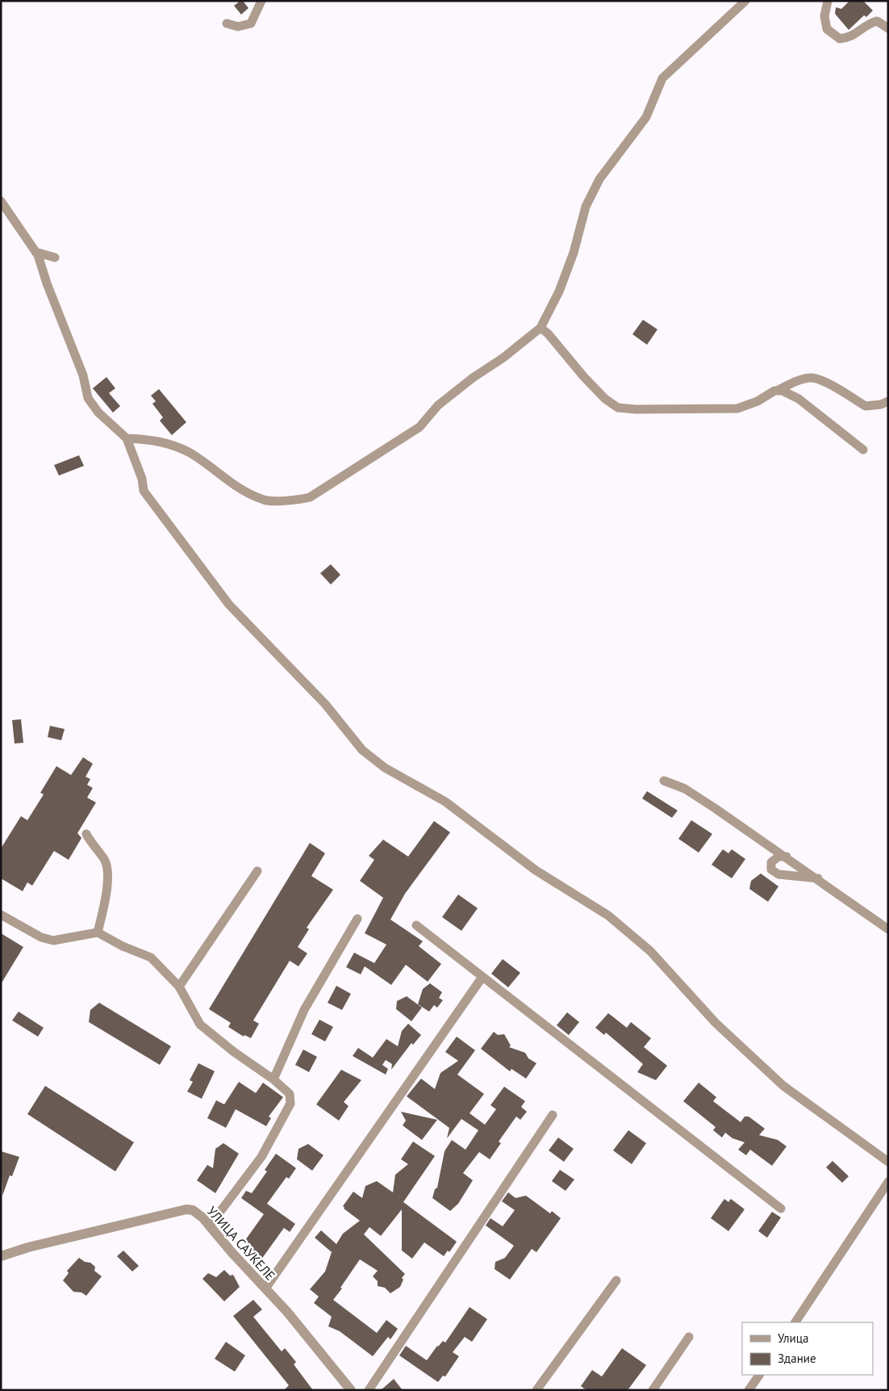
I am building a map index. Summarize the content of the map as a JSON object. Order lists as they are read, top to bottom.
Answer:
{
  "streets": {
    "street": ["УЛИЦА САУКЕЛЕ"]
  },
  "legend": ["Улица", "Здание"]
}
